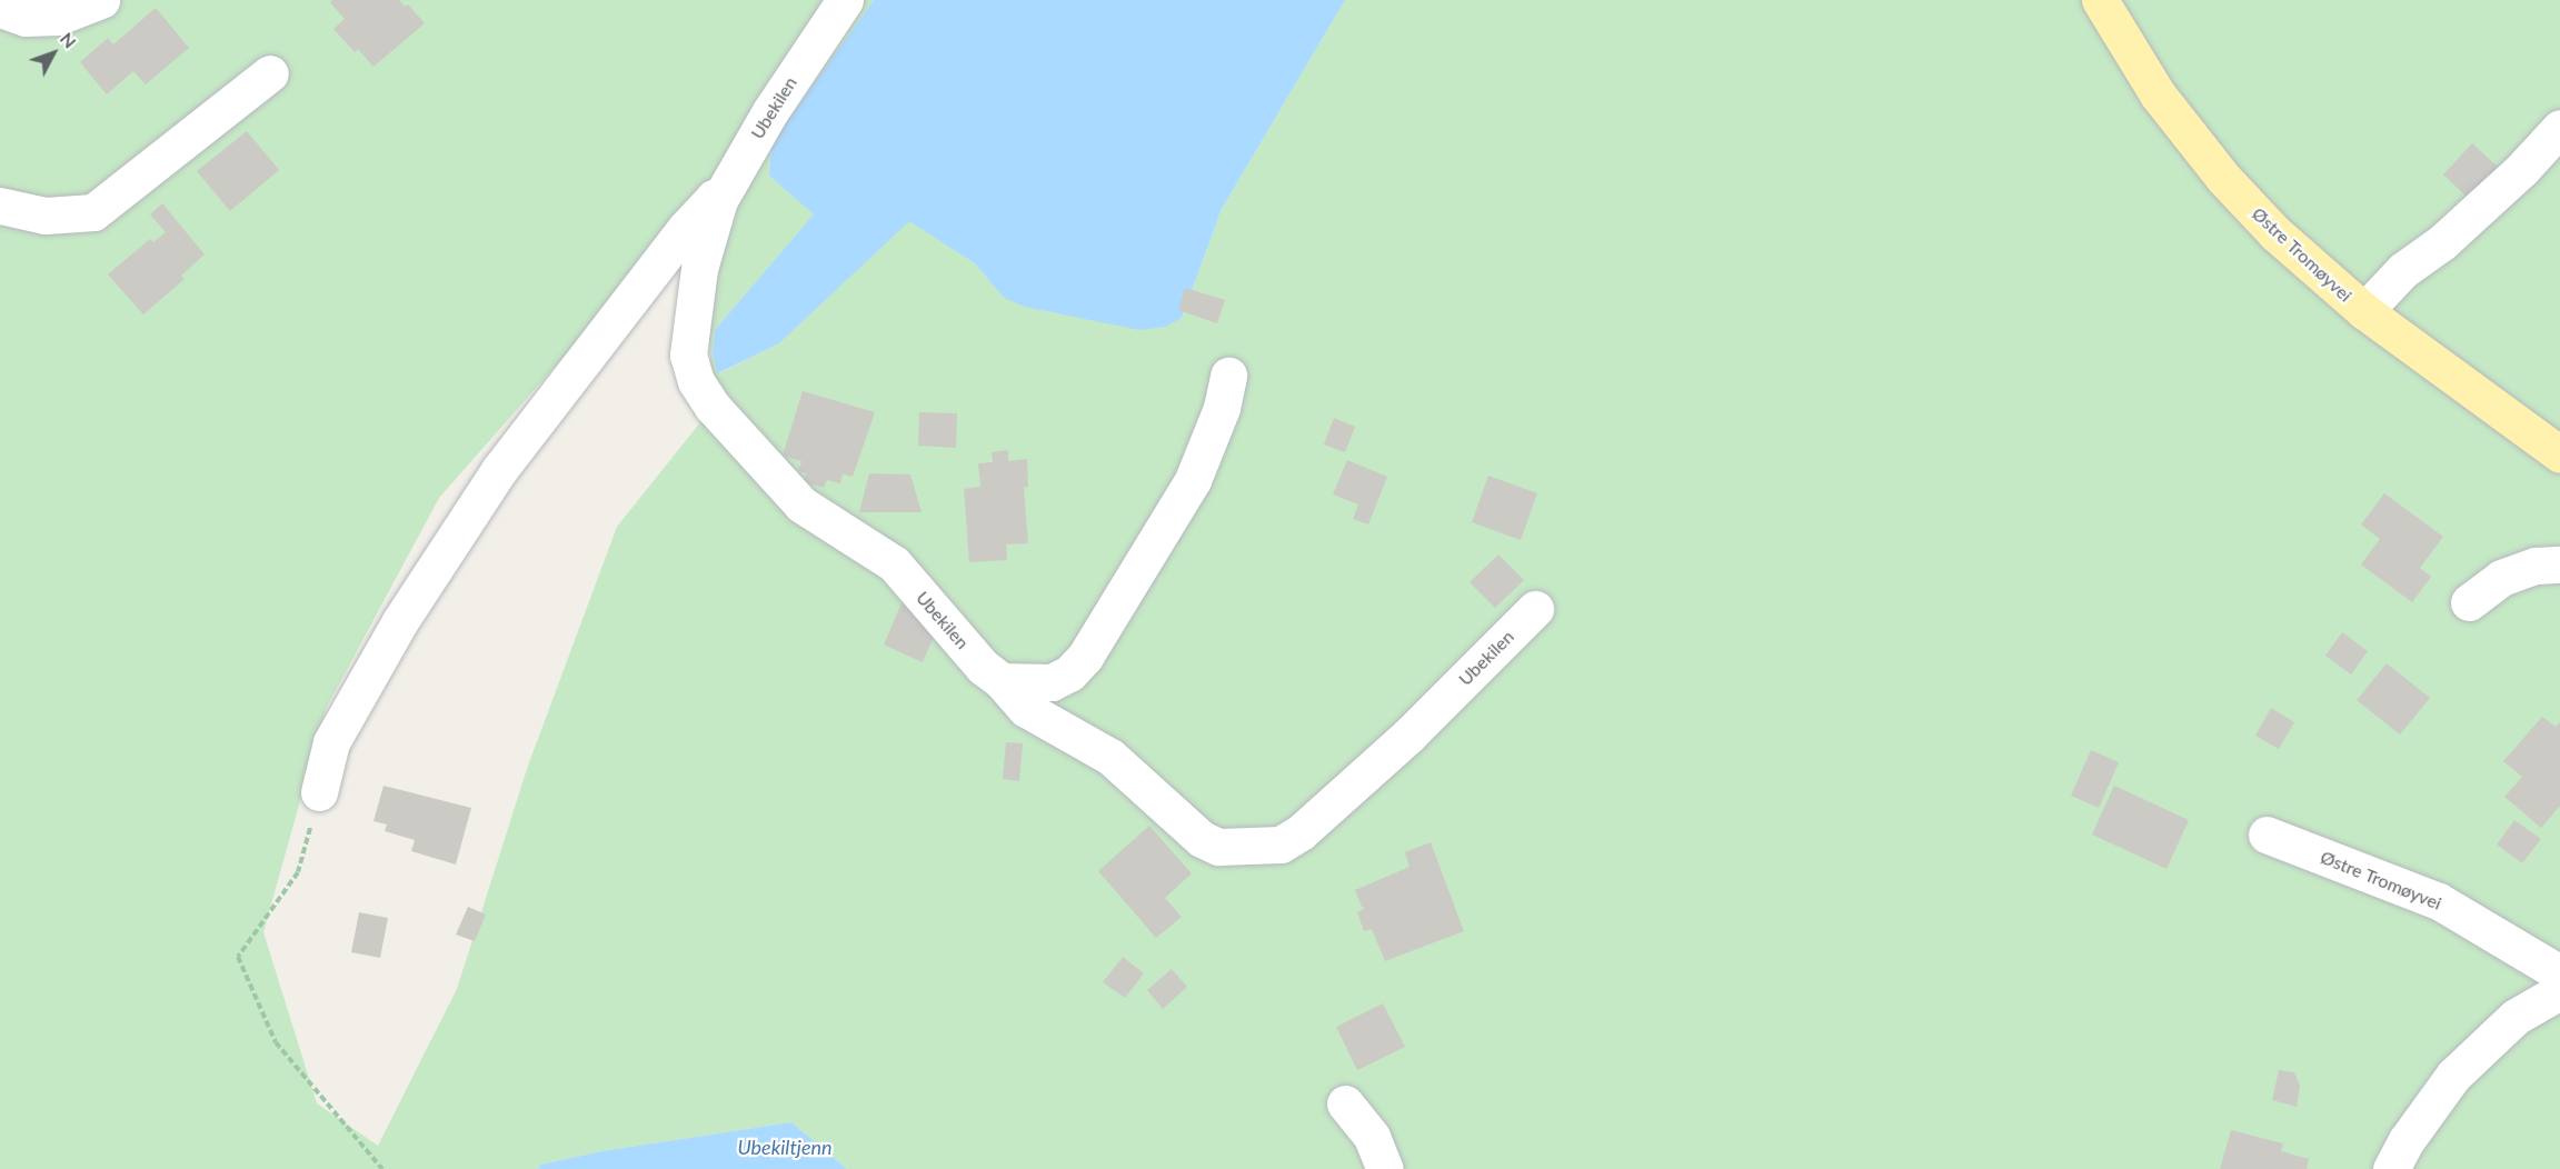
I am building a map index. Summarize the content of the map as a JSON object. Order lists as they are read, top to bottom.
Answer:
{
  "streets": {
    "main road": ["Østre Tromøyvei"],
    "street": ["Ubekilen"]
  },
  "water": ["Ubekiltjenn"],
  "north": "top right"
}
